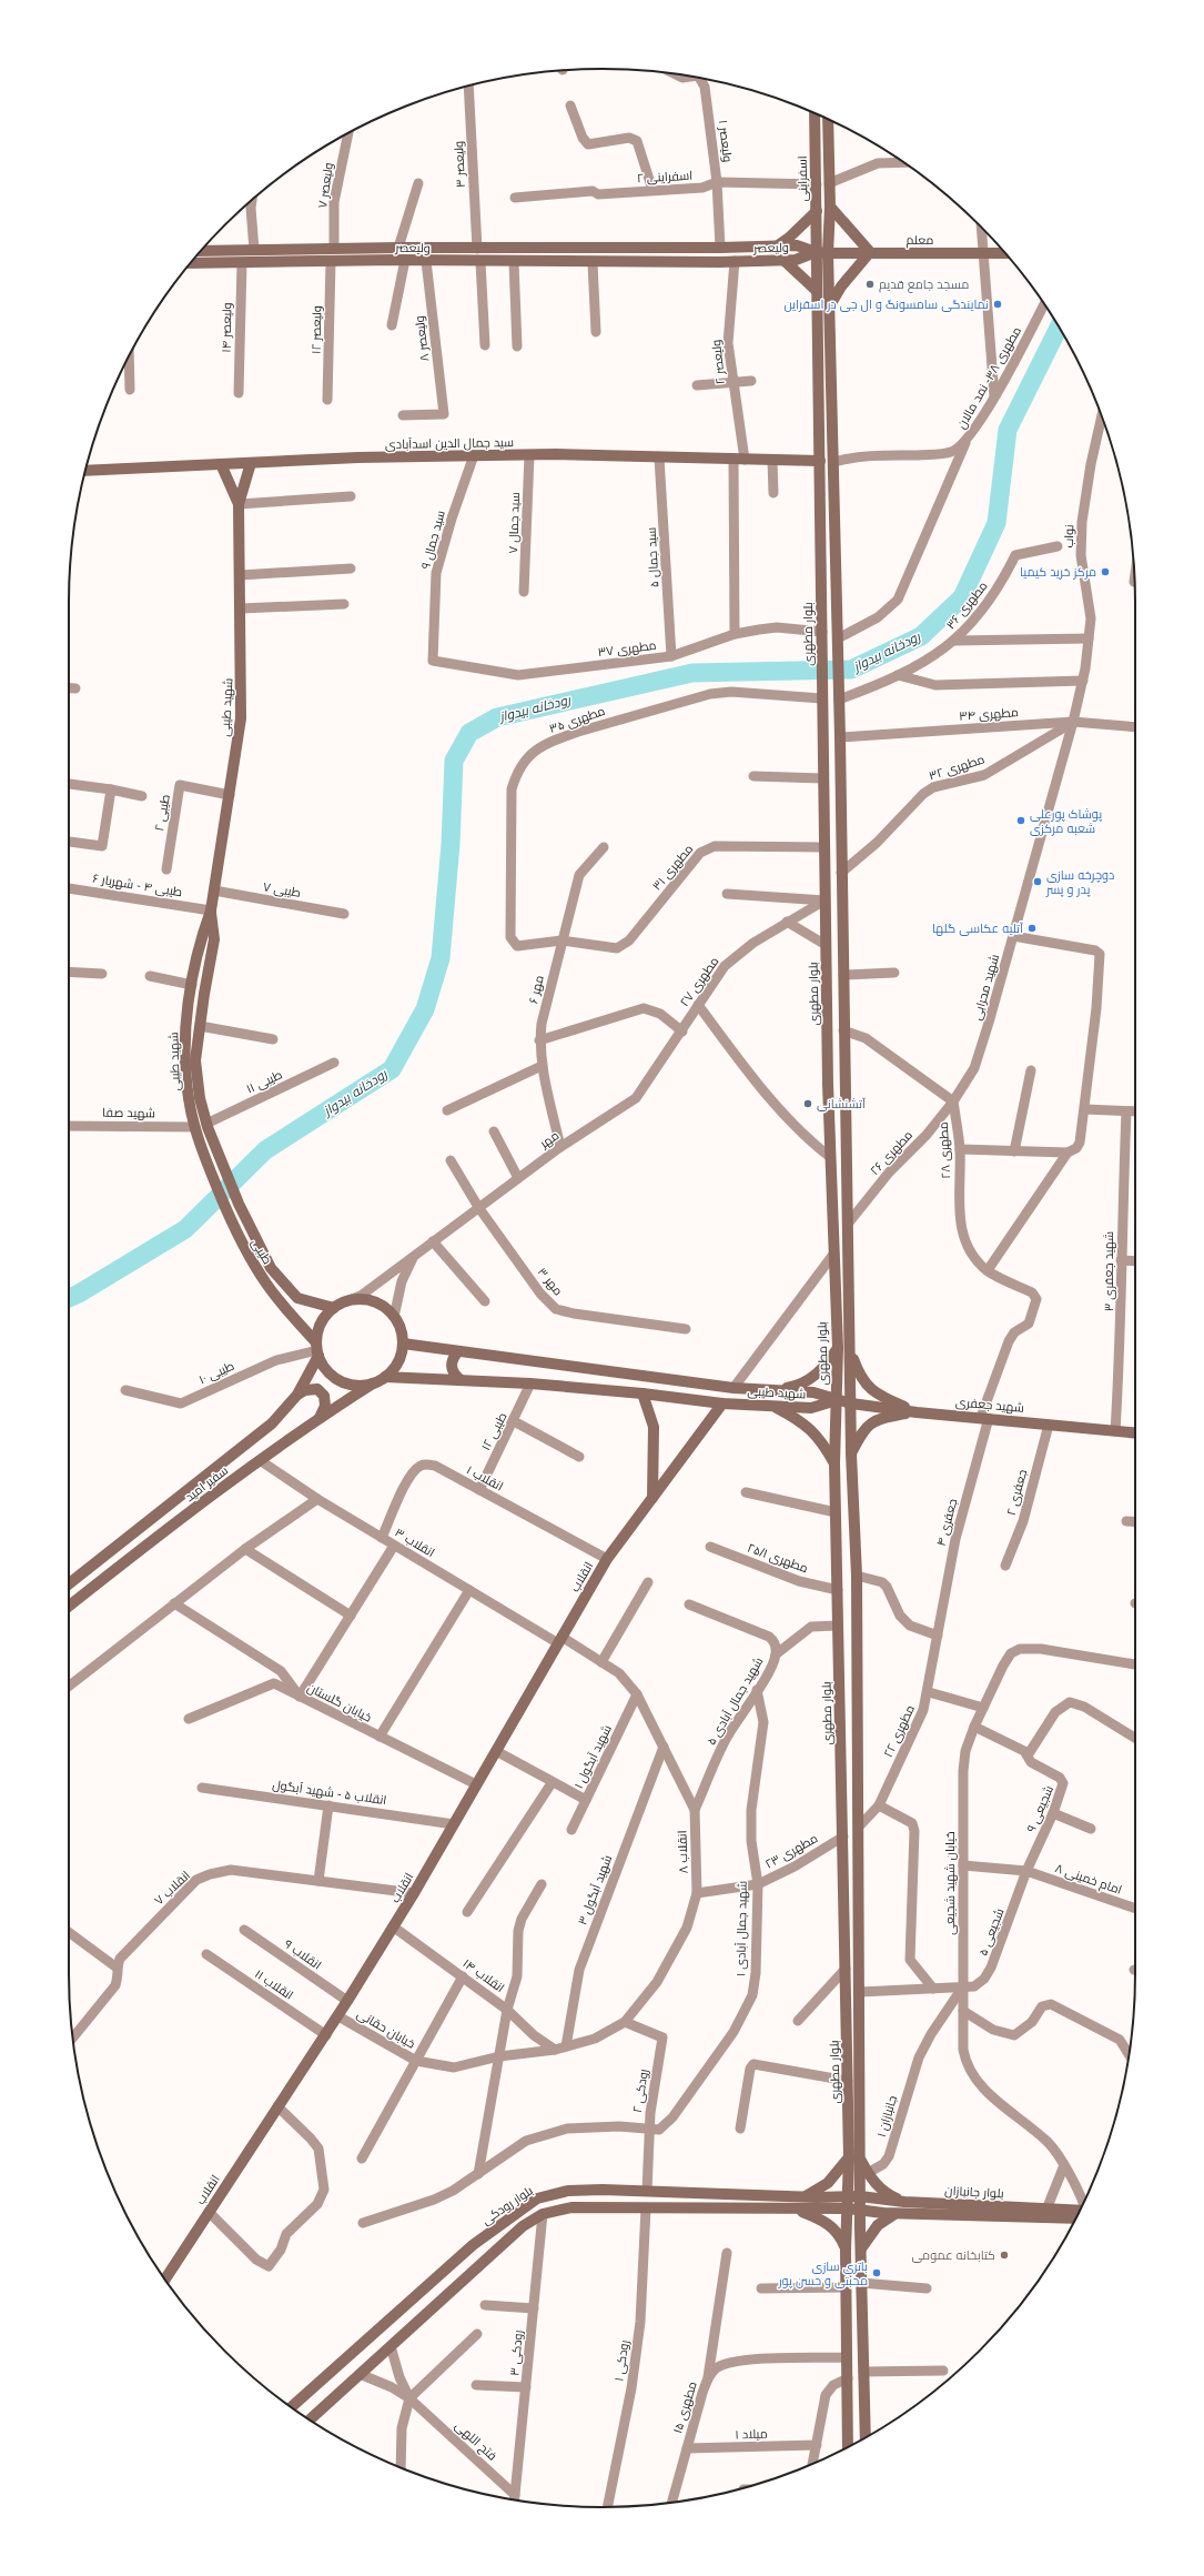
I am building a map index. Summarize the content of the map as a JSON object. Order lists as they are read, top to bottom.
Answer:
{
  "streets": {
    "main road": [
      "اسفراینی",
      "معلم",
      "ولیعصر",
      "سید جمال الدین اسدآبادی",
      "بلوار مطهری",
      "شهید طیبی",
      "طیبی",
      "شهید جعفری",
      "سفیر امید",
      "انقلاب",
      "بلوار جانبازان",
      "بلوار رودکی"
    ],
    "street": [
      "ولیعصر ۱",
      "ولیعصر ۳",
      "اسفراینی ۲",
      "ولیعصر ۷",
      "ولیعصر ۱۴",
      "ولیعصر ۱۲",
      "ولیعصر ۸",
      "ولیعصر ۲",
      "مطهری ۳۸- نمد مالان",
      "سید جمال ۷",
      "نواب",
      "سید جمال ۹",
      "سید جمال ۵",
      "مطهری ۳۶",
      "مطهری ۳۷",
      "مطهری ۳۴",
      "مطهری ۳۵",
      "مطهری ۳۲",
      "طیبی ۲",
      "مطهری ۳۱",
      "طیبی ۴ - شهریار ۶",
      "طیبی ۷",
      "مطهری ۲۷",
      "شهید محرابی",
      "مهر ۶",
      "طیبی ۱۱",
      "شهید صفا",
      "مهر",
      "مطهری ۲۸",
      "مطهری ۲۶",
      "شهید جعفری ۳",
      "مهر ۳",
      "طیبی ۱۰",
      "طیبی ۱۲",
      "انقلاب ۱",
      "جعفری ۲",
      "جعفری ۴",
      "انقلاب ۳",
      "مطهری ۲۵/۱",
      "شهید جمال آبادی ۵",
      "خیابان گلستان",
      "مطهری ۲۲",
      "شهید آبگول ۱",
      "انقلاب ۵ - شهید آبگول",
      "شجیعی ۹",
      "مطهری ۲۳",
      "انقلاب ۸",
      "امام خمینی ۸",
      "خیابان شهید شجیعی",
      "انقلاب ۷",
      "شهید آبگول ۳",
      "شهید جمال آبادی ۱",
      "شجیعی ۵",
      "انقلاب ۹",
      "انقلاب ۱۴",
      "انقلاب ۱۱",
      "خیابان حقانی",
      "رودکی ۲",
      "جانبازان ۱",
      "رودکی ۳",
      "رودکی ۱",
      "مطهری ۱۵",
      "میلاد ۱",
      "فتح اللهی"
    ]
  },
  "crossings": [
    ["ولیعصر ۱", "اسفراینی ۲"],
    ["ولیعصر ۱", "ولیعصر"],
    ["ولیعصر ۳", "ولیعصر"],
    ["اسفراینی ۲", "اسفراینی"],
    ["اسفراینی", "معلم"],
    ["اسفراینی", "ولیعصر"],
    ["اسفراینی", "بلوار مطهری"],
    ["ولیعصر ۷", "ولیعصر"],
    ["معلم", "ولیعصر"],
    ["معلم", "بلوار مطهری"],
    ["ولیعصر", "ولیعصر ۱۴"],
    ["ولیعصر", "ولیعصر ۱۲"],
    ["ولیعصر", "ولیعصر ۸"],
    ["ولیعصر", "ولیعصر ۲"],
    ["ولیعصر", "بلوار مطهری"],
    ["ولیعصر ۲", "سید جمال الدین اسدآبادی"],
    ["ولیعصر ۲", "مطهری ۳۷"],
    ["مطهری ۳۸- نمد مالان", "بلوار مطهری"],
    ["سید جمال الدین اسدآبادی", "سید جمال ۷"],
    ["سید جمال الدین اسدآبادی", "سید جمال ۹"],
    ["سید جمال الدین اسدآبادی", "سید جمال ۵"],
    ["سید جمال الدین اسدآبادی", "بلوار مطهری"],
    ["سید جمال الدین اسدآبادی", "شهید طیبی"],
    ["نواب", "مطهری ۳۴"],
    ["نواب", "مطهری ۳۲"],
    ["نواب", "شهید محرابی"],
    ["سید جمال ۹", "مطهری ۳۷"],
    ["سید جمال ۵", "مطهری ۳۷"],
    ["مطهری ۳۶", "بلوار مطهری"],
    ["بلوار مطهری", "مطهری ۳۷"],
    ["بلوار مطهری", "شهید طیبی"],
    ["بلوار مطهری", "مطهری ۳۴"],
    ["بلوار مطهری", "مطهری ۳۵"],
    ["بلوار مطهری", "مطهری ۳۲"],
    ["بلوار مطهری", "مطهری ۳۱"],
    ["بلوار مطهری", "مطهری ۲۷"],
    ["بلوار مطهری", "مطهری ۲۶"],
    ["بلوار مطهری", "شهید جعفری"],
    ["بلوار مطهری", "مطهری ۲۵/۱"],
    ["بلوار مطهری", "مطهری ۲۲"],
    ["بلوار مطهری", "مطهری ۲۳"],
    ["بلوار مطهری", "شجیعی ۵"],
    ["بلوار مطهری", "بلوار جانبازان"],
    ["بلوار مطهری", "بلوار رودکی"],
    ["بلوار مطهری", "مطهری ۱۵"],
    ["شهید طیبی", "طیبی ۲"],
    ["شهید طیبی", "طیبی ۴ - شهریار ۶"],
    ["شهید طیبی", "طیبی ۷"],
    ["شهید طیبی", "طیبی ۱۱"],
    ["شهید طیبی", "شهید صفا"],
    ["شهید طیبی", "مهر"],
    ["شهید طیبی", "طیبی"],
    ["شهید طیبی", "طیبی ۱۰"],
    ["شهید طیبی", "شهید جعفری"],
    ["شهید طیبی", "طیبی ۱۲"],
    ["شهید طیبی", "سفیر امید"],
    ["شهید طیبی", "انقلاب"],
    ["مطهری ۳۴", "مطهری ۳۲"],
    ["مطهری ۳۴", "شهید محرابی"],
    ["مطهری ۳۵", "مطهری ۳۱"],
    ["مطهری ۳۵", "مهر ۶"],
    ["مطهری ۳۲", "شهید محرابی"],
    ["مطهری ۳۱", "مهر ۶"],
    ["مطهری ۲۷", "مهر"],
    ["شهید محرابی", "مطهری ۲۸"],
    ["شهید محرابی", "مطهری ۲۶"],
    ["مهر ۶", "مهر"],
    ["مهر", "طیبی"],
    ["مهر", "مهر ۳"],
    ["مهر", "طیبی ۱۰"],
    ["مهر", "سفیر امید"],
    ["مطهری ۲۸", "مطهری ۲۶"],
    ["مطهری ۲۸", "جعفری ۴"],
    ["طیبی", "طیبی ۱۰"],
    ["طیبی", "سفیر امید"],
    ["شهید جعفری ۳", "شهید جعفری"],
    ["طیبی ۱۰", "سفیر امید"],
    ["شهید جعفری", "جعفری ۲"],
    ["شهید جعفری", "جعفری ۴"],
    ["طیبی ۱۲", "انقلاب ۱"],
    ["انقلاب ۱", "انقلاب ۳"],
    ["انقلاب ۱", "انقلاب"],
    ["سفیر امید", "انقلاب ۳"],
    ["جعفری ۴", "مطهری ۲۲"],
    ["انقلاب ۳", "انقلاب"],
    ["انقلاب ۳", "انقلاب ۸"],
    ["انقلاب", "خیابان گلستان"],
    ["انقلاب", "انقلاب ۵ - شهید آبگول"],
    ["انقلاب", "انقلاب ۸"],
    ["انقلاب", "انقلاب ۷"],
    ["انقلاب", "انقلاب ۹"],
    ["انقلاب", "انقلاب ۱۴"],
    ["انقلاب", "انقلاب ۱۱"],
    ["انقلاب", "خیابان حقانی"],
    ["شهید جمال آبادی ۵", "انقلاب ۸"],
    ["شهید جمال آبادی ۵", "شهید جمال آبادی ۱"],
    ["شهید آبگول ۱", "انقلاب ۸"],
    ["شجیعی ۹", "امام خمینی ۸"],
    ["شجیعی ۹", "خیابان شهید شجیعی"],
    ["شجیعی ۹", "شجیعی ۵"],
    ["مطهری ۲۳", "انقلاب ۸"],
    ["مطهری ۲۳", "شهید جمال آبادی ۱"],
    ["انقلاب ۸", "شهید آبگول ۳"],
    ["انقلاب ۸", "انقلاب ۱۴"],
    ["انقلاب ۸", "خیابان حقانی"],
    ["انقلاب ۸", "رودکی ۲"],
    ["امام خمینی ۸", "خیابان شهید شجیعی"],
    ["امام خمینی ۸", "شجیعی ۵"],
    ["خیابان شهید شجیعی", "شجیعی ۵"],
    ["خیابان شهید شجیعی", "جانبازان ۱"],
    ["شهید جمال آبادی ۱", "رودکی ۲"],
    ["شجیعی ۵", "جانبازان ۱"],
    ["انقلاب ۱۴", "خیابان حقانی"],
    ["رودکی ۲", "بلوار رودکی"],
    ["بلوار جانبازان", "بلوار رودکی"],
    ["رودکی ۳", "فتح اللهی"],
    ["مطهری ۱۵", "میلاد ۱"]
  ],
  "water": ["رودخانه بیدواز"],
  "places": [
    "مسجد جامع قدیم",
    "نمایندگی سامسونگ و ال جی در اسفراین",
    "مرکز خرید کیمیا",
    "پوشاک پورعلی شعبه مرکزی",
    "دوچرخه سازی پدر و پسر",
    "آتلیه عکاسی گلها",
    "آتشنشانی",
    "کتابخانه عمومی",
    "باتری سازی محبتی و حسن پور"
  ]
}
